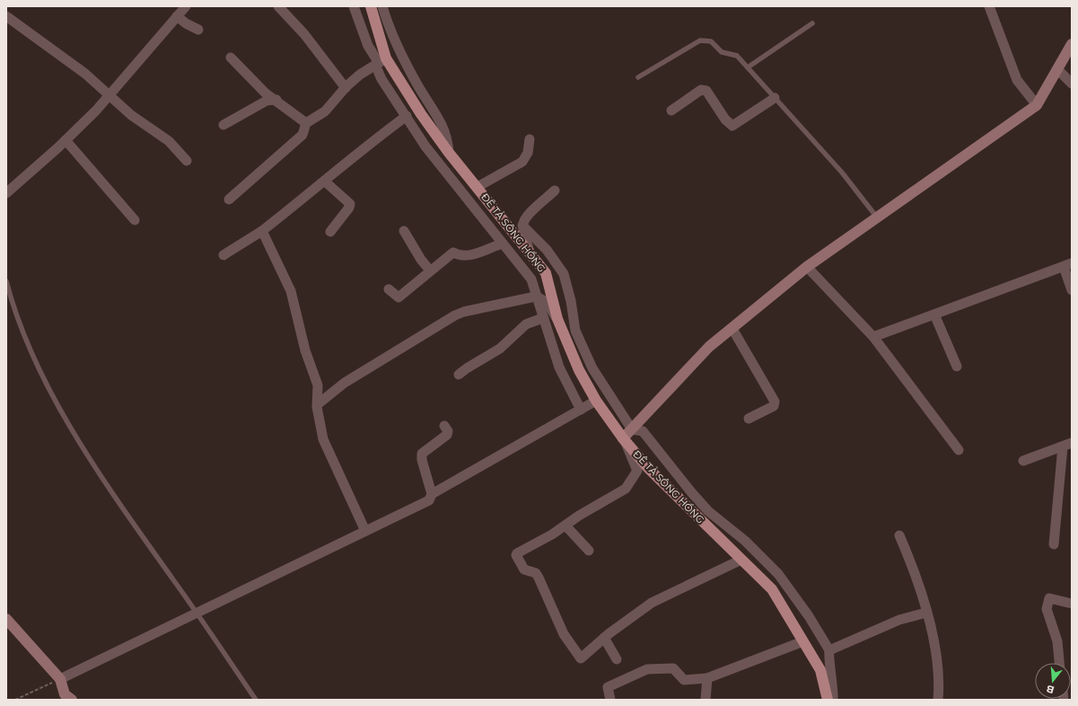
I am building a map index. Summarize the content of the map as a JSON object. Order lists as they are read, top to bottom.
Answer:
{
  "streets": {
    "main road": ["ĐÊ TẢ SÔNG HỒNG"]
  },
  "north": "bottom"
}
